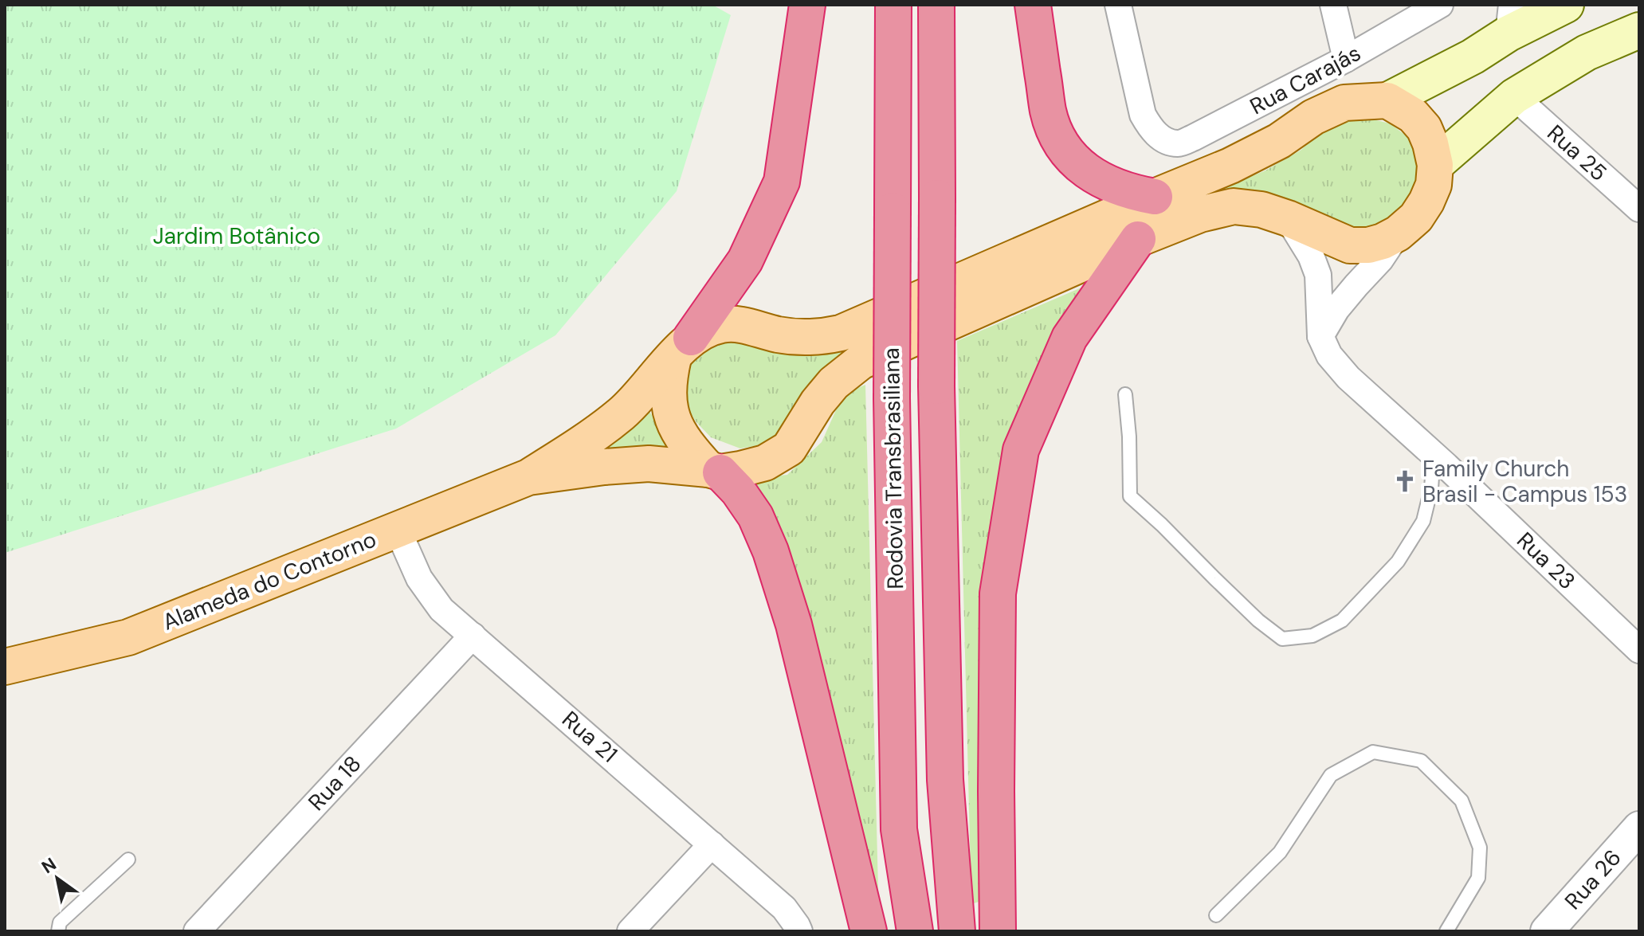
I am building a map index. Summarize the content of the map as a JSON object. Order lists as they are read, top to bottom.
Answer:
{
  "streets": {
    "highway": ["Rodovia Transbrasiliana"],
    "main road": ["Alameda do Contorno"],
    "street": [
      "Rua Carajás",
      "Rua 25",
      "Rua 23",
      "Rua 21",
      "Rua 18",
      "Rua 26"
    ]
  },
  "crossings": [
    ["Rua 23", "Alameda do Contorno"],
    ["Alameda do Contorno", "Rua 21"],
    ["Rua 21", "Rua 18"]
  ],
  "parks": ["Jardim Botânico"],
  "places": {
    "church": ["Family Church Brasil - Campus 153"]
  },
  "north": "top left"
}
